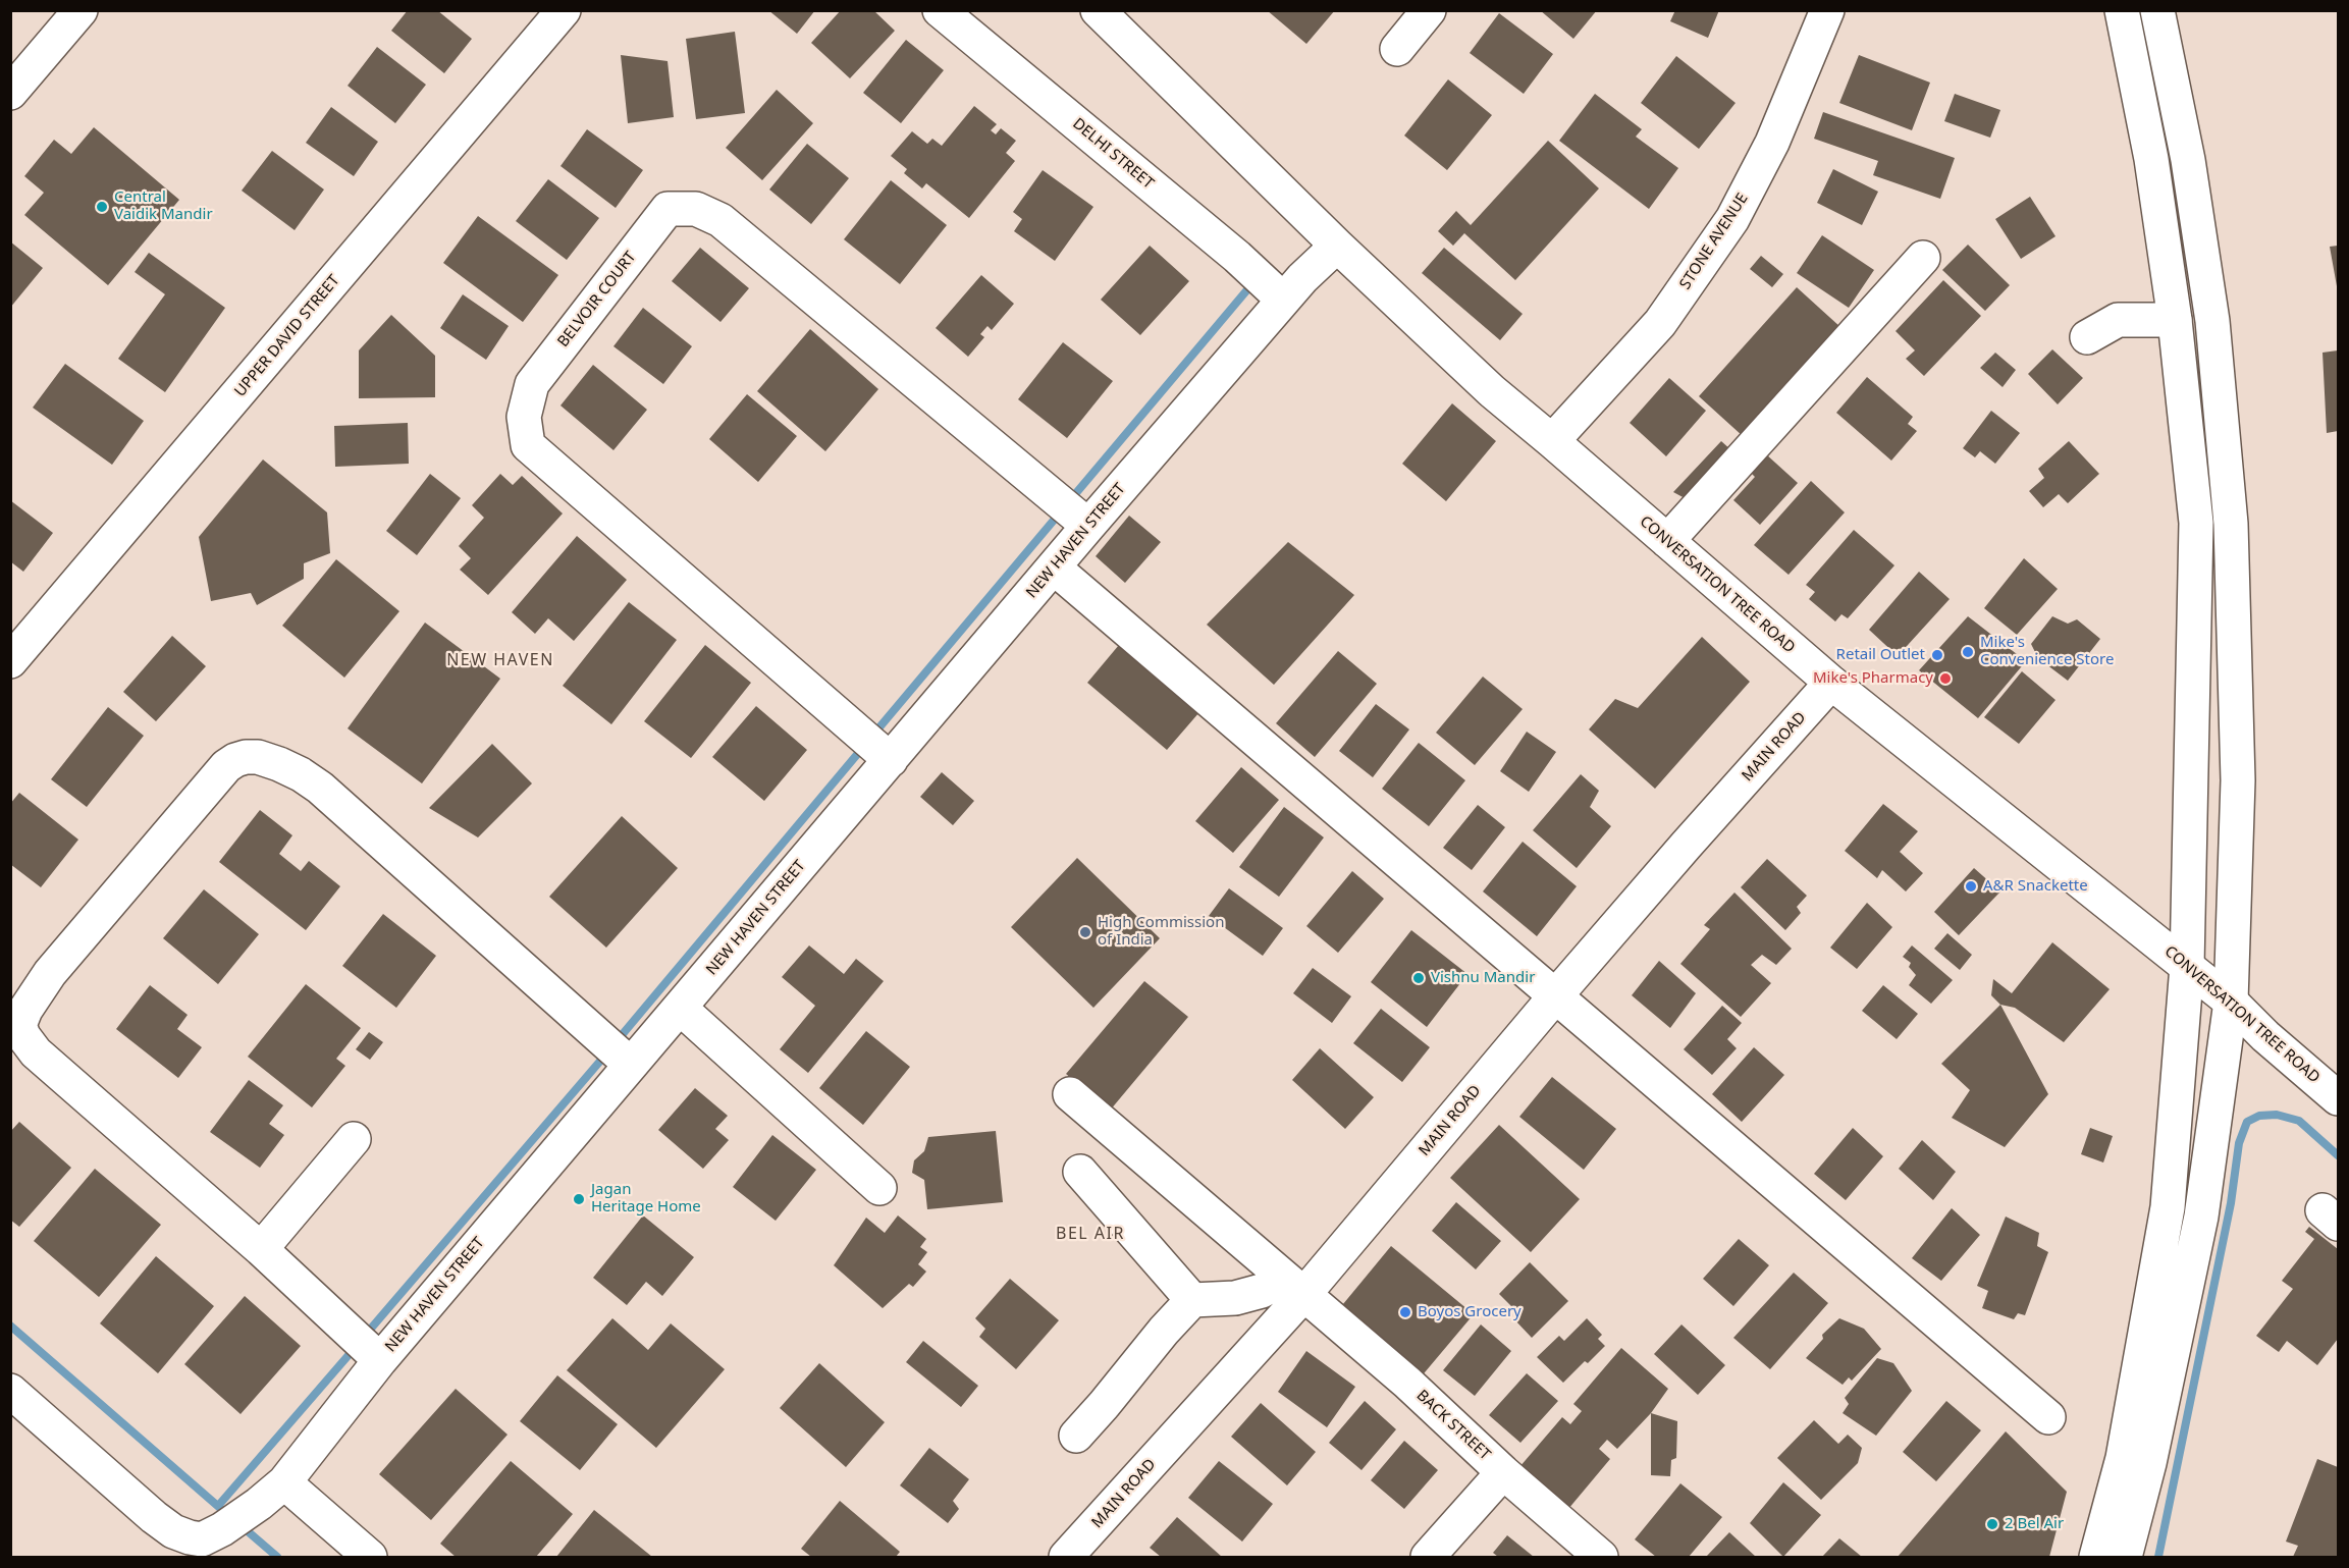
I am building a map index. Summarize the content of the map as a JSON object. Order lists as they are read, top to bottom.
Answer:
{
  "streets": {
    "street": [
      "DELHI STREET",
      "STONE AVENUE",
      "BELVOIR COURT",
      "UPPER DAVID STREET",
      "NEW HAVEN STREET",
      "CONVERSATION TREE ROAD",
      "MAIN ROAD",
      "BACK STREET"
    ]
  },
  "crossings": [
    ["DELHI STREET", "NEW HAVEN STREET"],
    ["STONE AVENUE", "CONVERSATION TREE ROAD"],
    ["BELVOIR COURT", "NEW HAVEN STREET"],
    ["CONVERSATION TREE ROAD", "MAIN ROAD"],
    ["MAIN ROAD", "BACK STREET"]
  ],
  "districts": ["NEW HAVEN", "BEL AIR"],
  "places": [
    "Central Vaidik Mandir",
    "Mike's Convenience Store",
    "Retail Outlet",
    "Mike's Pharmacy",
    "A&R Snackette",
    "High Commission of India",
    "Vishnu Mandir",
    "Jagan Heritage Home",
    "Boyos Grocery",
    "2 Bel Air"
  ]
}
